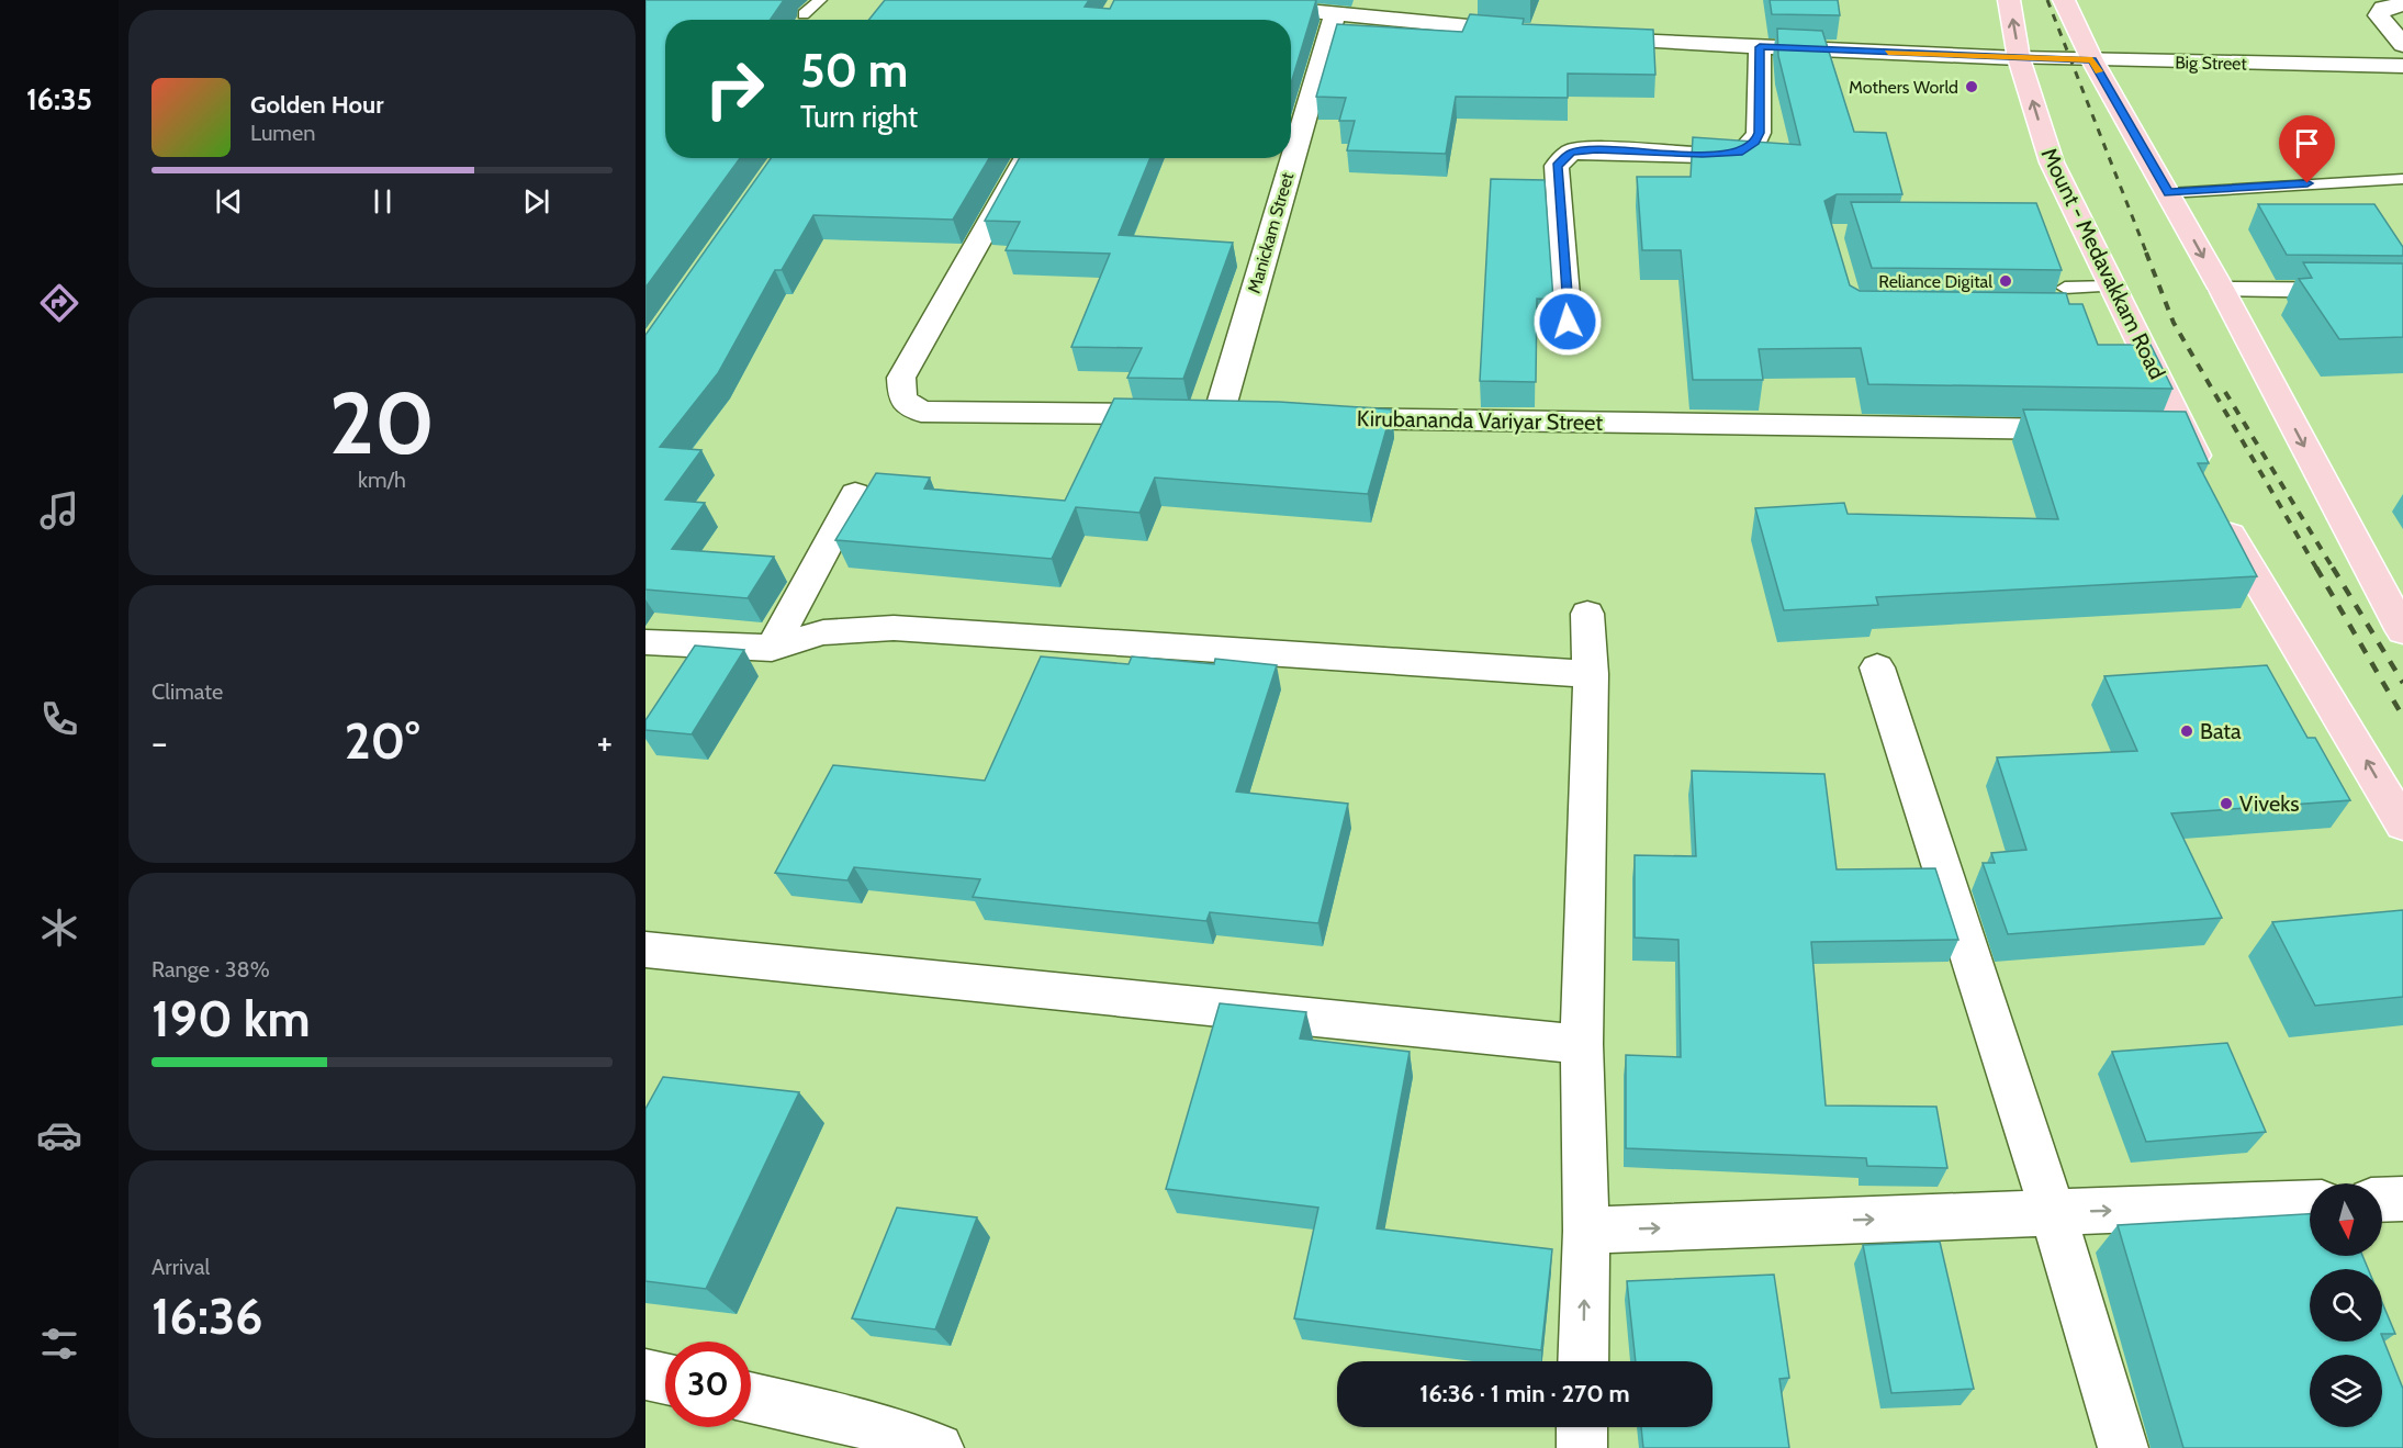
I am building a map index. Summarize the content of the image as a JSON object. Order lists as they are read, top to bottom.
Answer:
{
  "streets": {
    "main road": ["Mount - Medavakkam Road"],
    "street": ["Big Street", "Manickam Street", "Kirubananda Variyar Street"]
  },
  "crossings": [
    ["Big Street", "Mount - Medavakkam Road"]
  ],
  "places": [
    "Mothers World",
    "Reliance Digital",
    "Bata",
    "Viveks"
  ],
  "north": "bottom",
  "page": {
    "tabs": "16:35",
    "turn": ["50 m", "Turn right"],
    "song": ["Golden Hour", "Lumen"],
    "tile": [
      ["20", "km/h"],
      "Climate",
      ["Range · 38%", "190 km"],
      ["Arrival", "16:36"]
    ],
    "heat": ["−", "20°", "+"],
    "limit": "30",
    "trip": "16:36 · 1 min · 270 m"
  }
}
